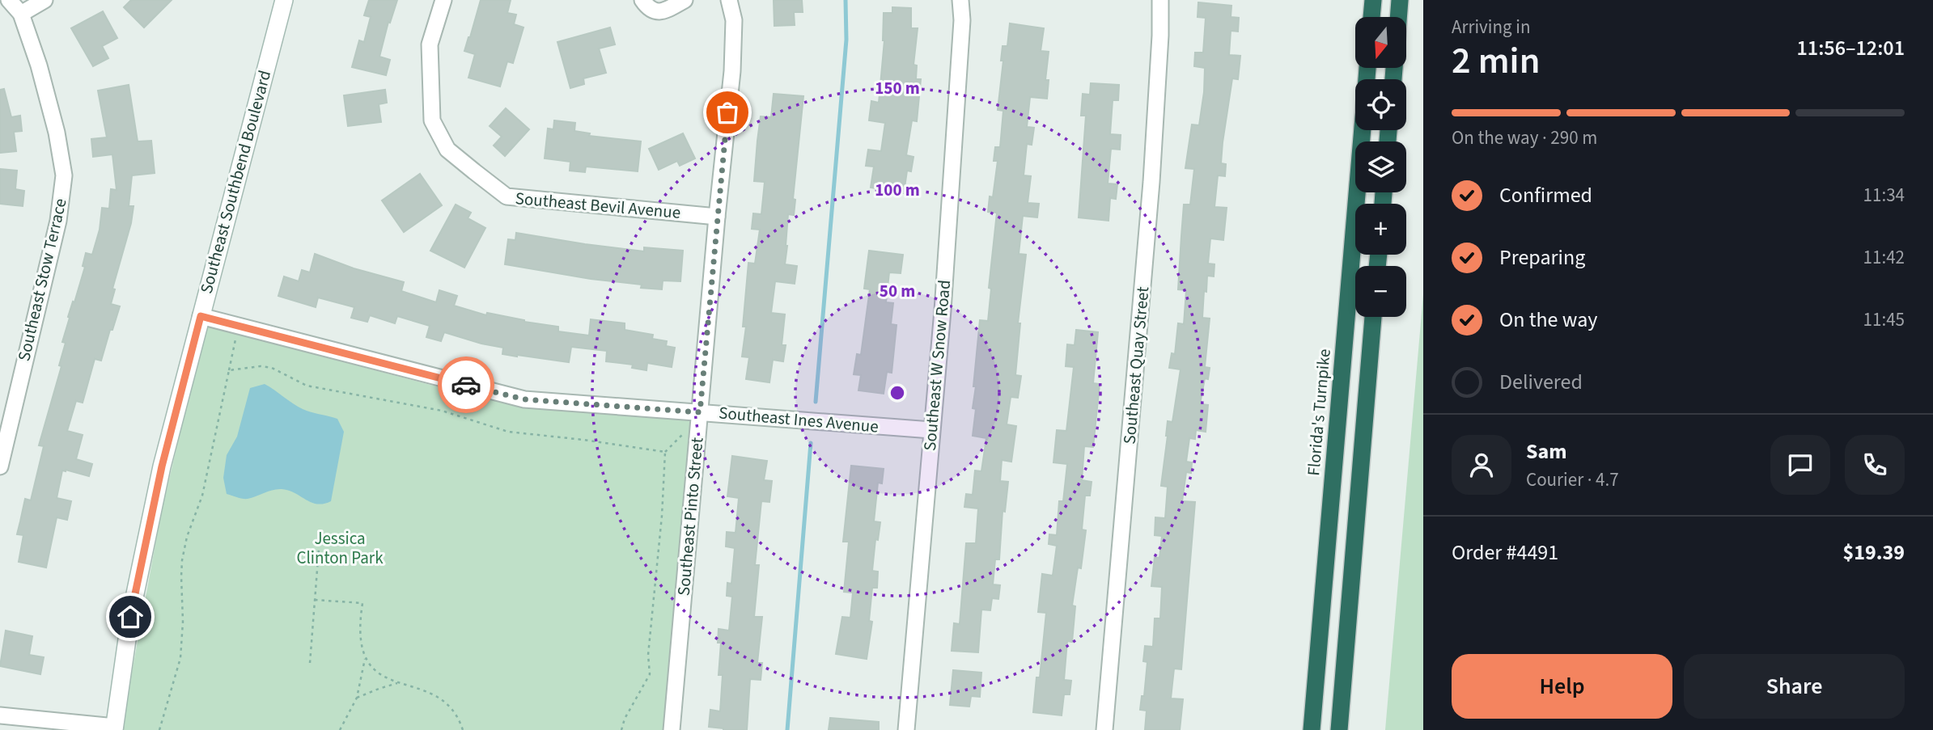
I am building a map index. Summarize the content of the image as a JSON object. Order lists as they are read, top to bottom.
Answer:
{
  "streets": {
    "highway": ["Florida's Turnpike"],
    "street": [
      "Southeast Southbend Boulevard",
      "Southeast Bevil Avenue",
      "Southeast Stow Terrace",
      "Southeast W Snow Road",
      "Southeast Quay Street",
      "Southeast Ines Avenue",
      "Southeast Pinto Street"
    ]
  },
  "crossings": [
    ["Southeast Southbend Boulevard", "Southeast Ines Avenue"],
    ["Southeast Bevil Avenue", "Southeast Pinto Street"],
    ["Southeast W Snow Road", "Southeast Ines Avenue"],
    ["Southeast Ines Avenue", "Southeast Pinto Street"]
  ],
  "parks": ["Jessica Clinton Park"],
  "north": "bottom",
  "page": {
    "heading": ["2 min", "Arriving in", "11:56–12:01"],
    "panel": [
      "Sam",
      "Courier · 4.7",
      "Order #4491",
      "$19.39"
    ],
    "map_buttons": ["+", "−"],
    "bar": "On the way · 290 m",
    "list": [
      ["Confirmed", "11:34"],
      ["Preparing", "11:42"],
      ["On the way", "11:45"],
      "Delivered"
    ],
    "buttons": ["Help", "Share"]
  },
  "rings": ["150 m", "100 m", "50 m"]
}
